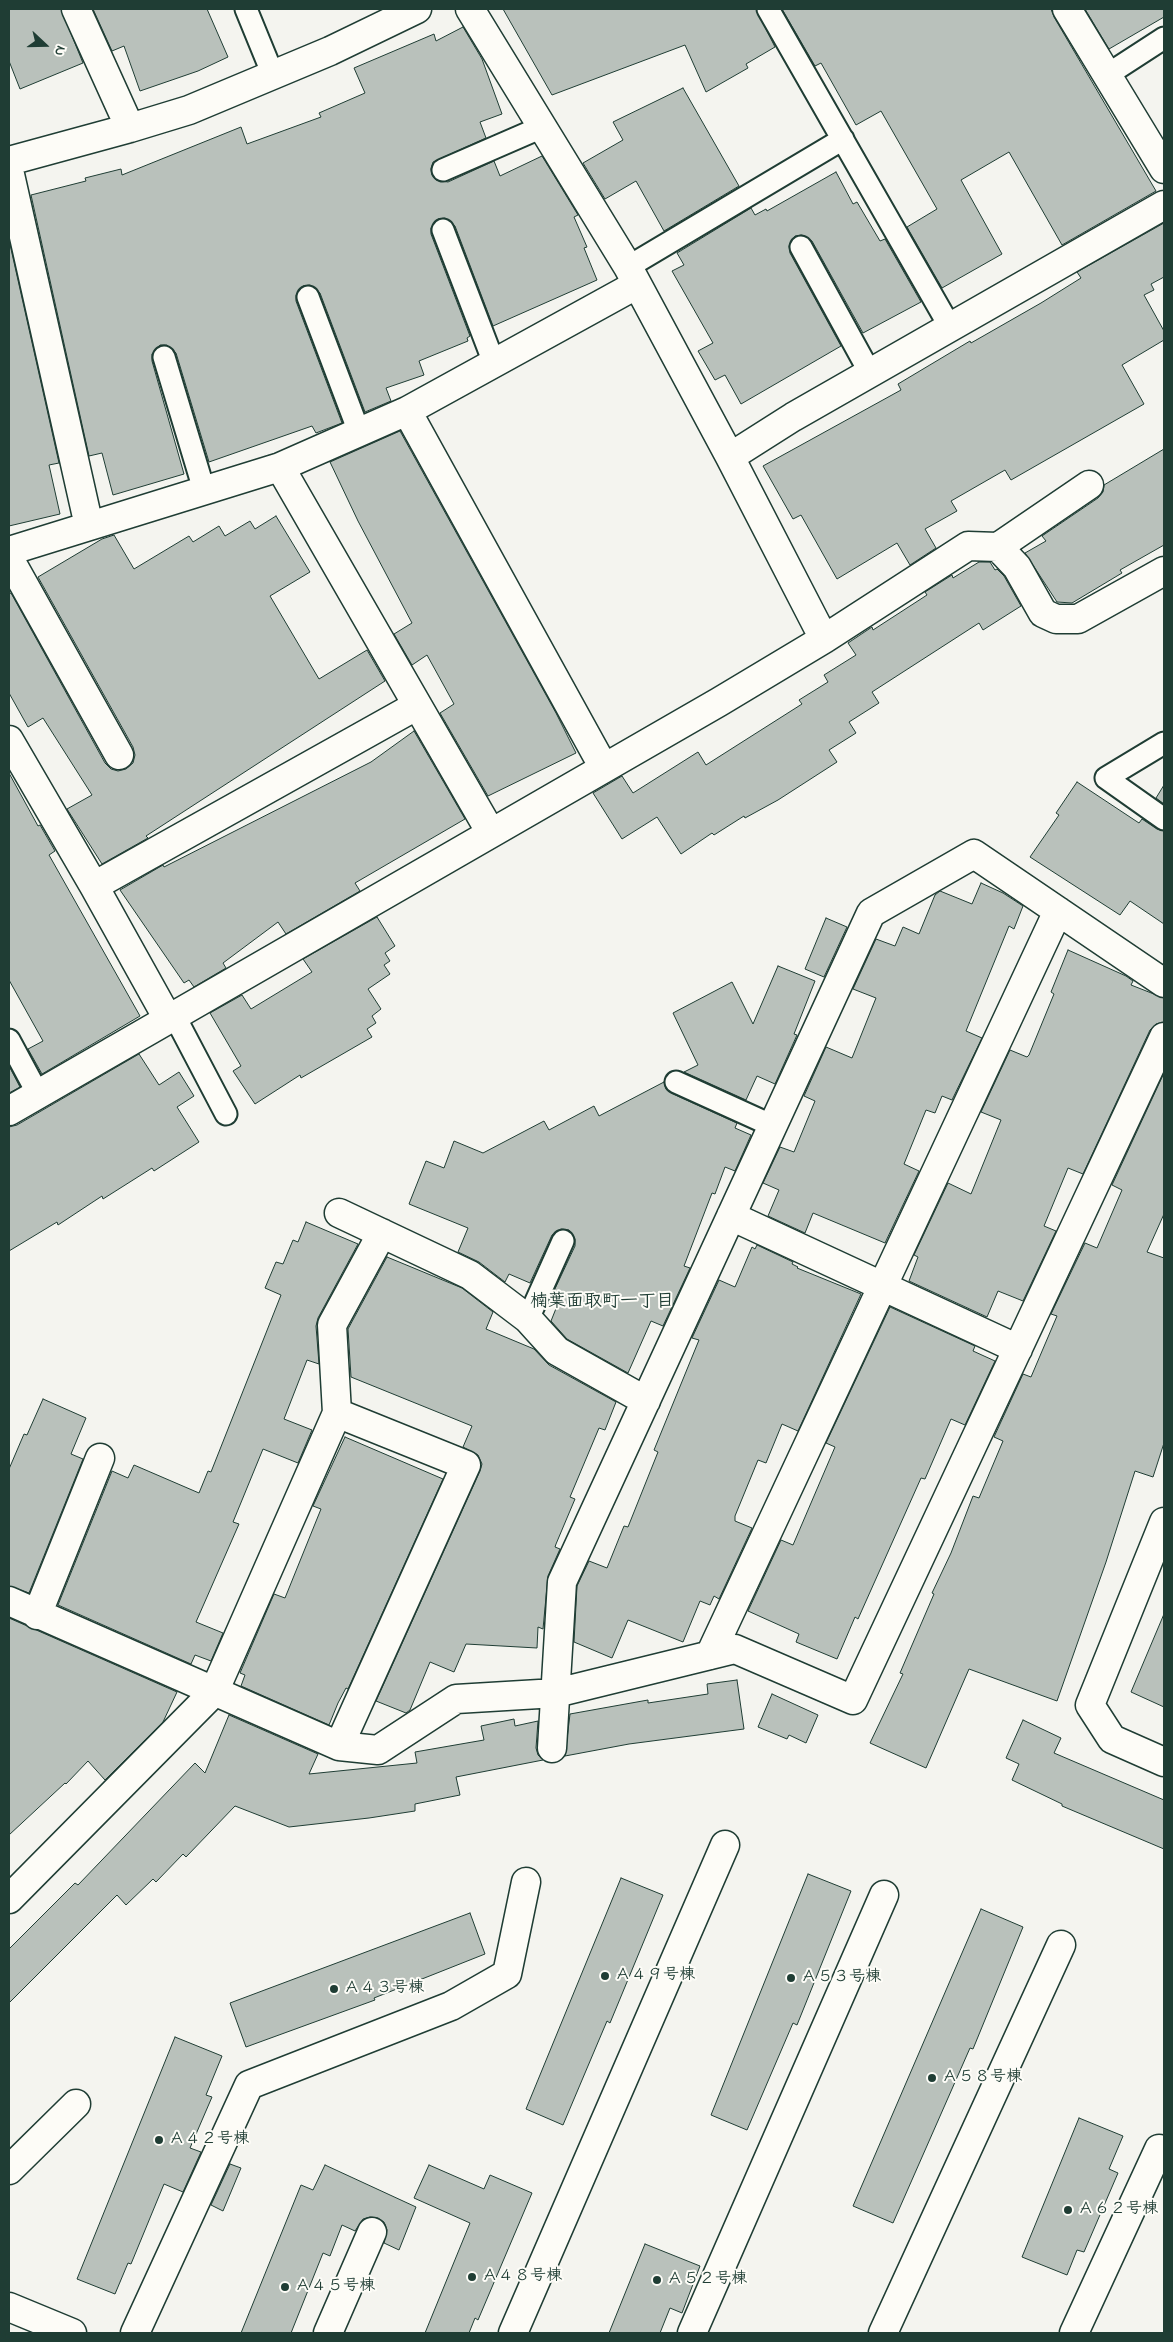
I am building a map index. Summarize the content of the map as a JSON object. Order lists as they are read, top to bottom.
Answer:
{
  "districts": ["楠葉面取町一丁目"],
  "places": [
    "Ａ４９号棟",
    "Ａ５３号棟",
    "Ａ４３号棟",
    "Ａ５８号棟",
    "Ａ４２号棟",
    "Ａ６２号棟",
    "Ａ４８号棟",
    "Ａ５２号棟",
    "Ａ４５号棟"
  ],
  "north": "right"
}
